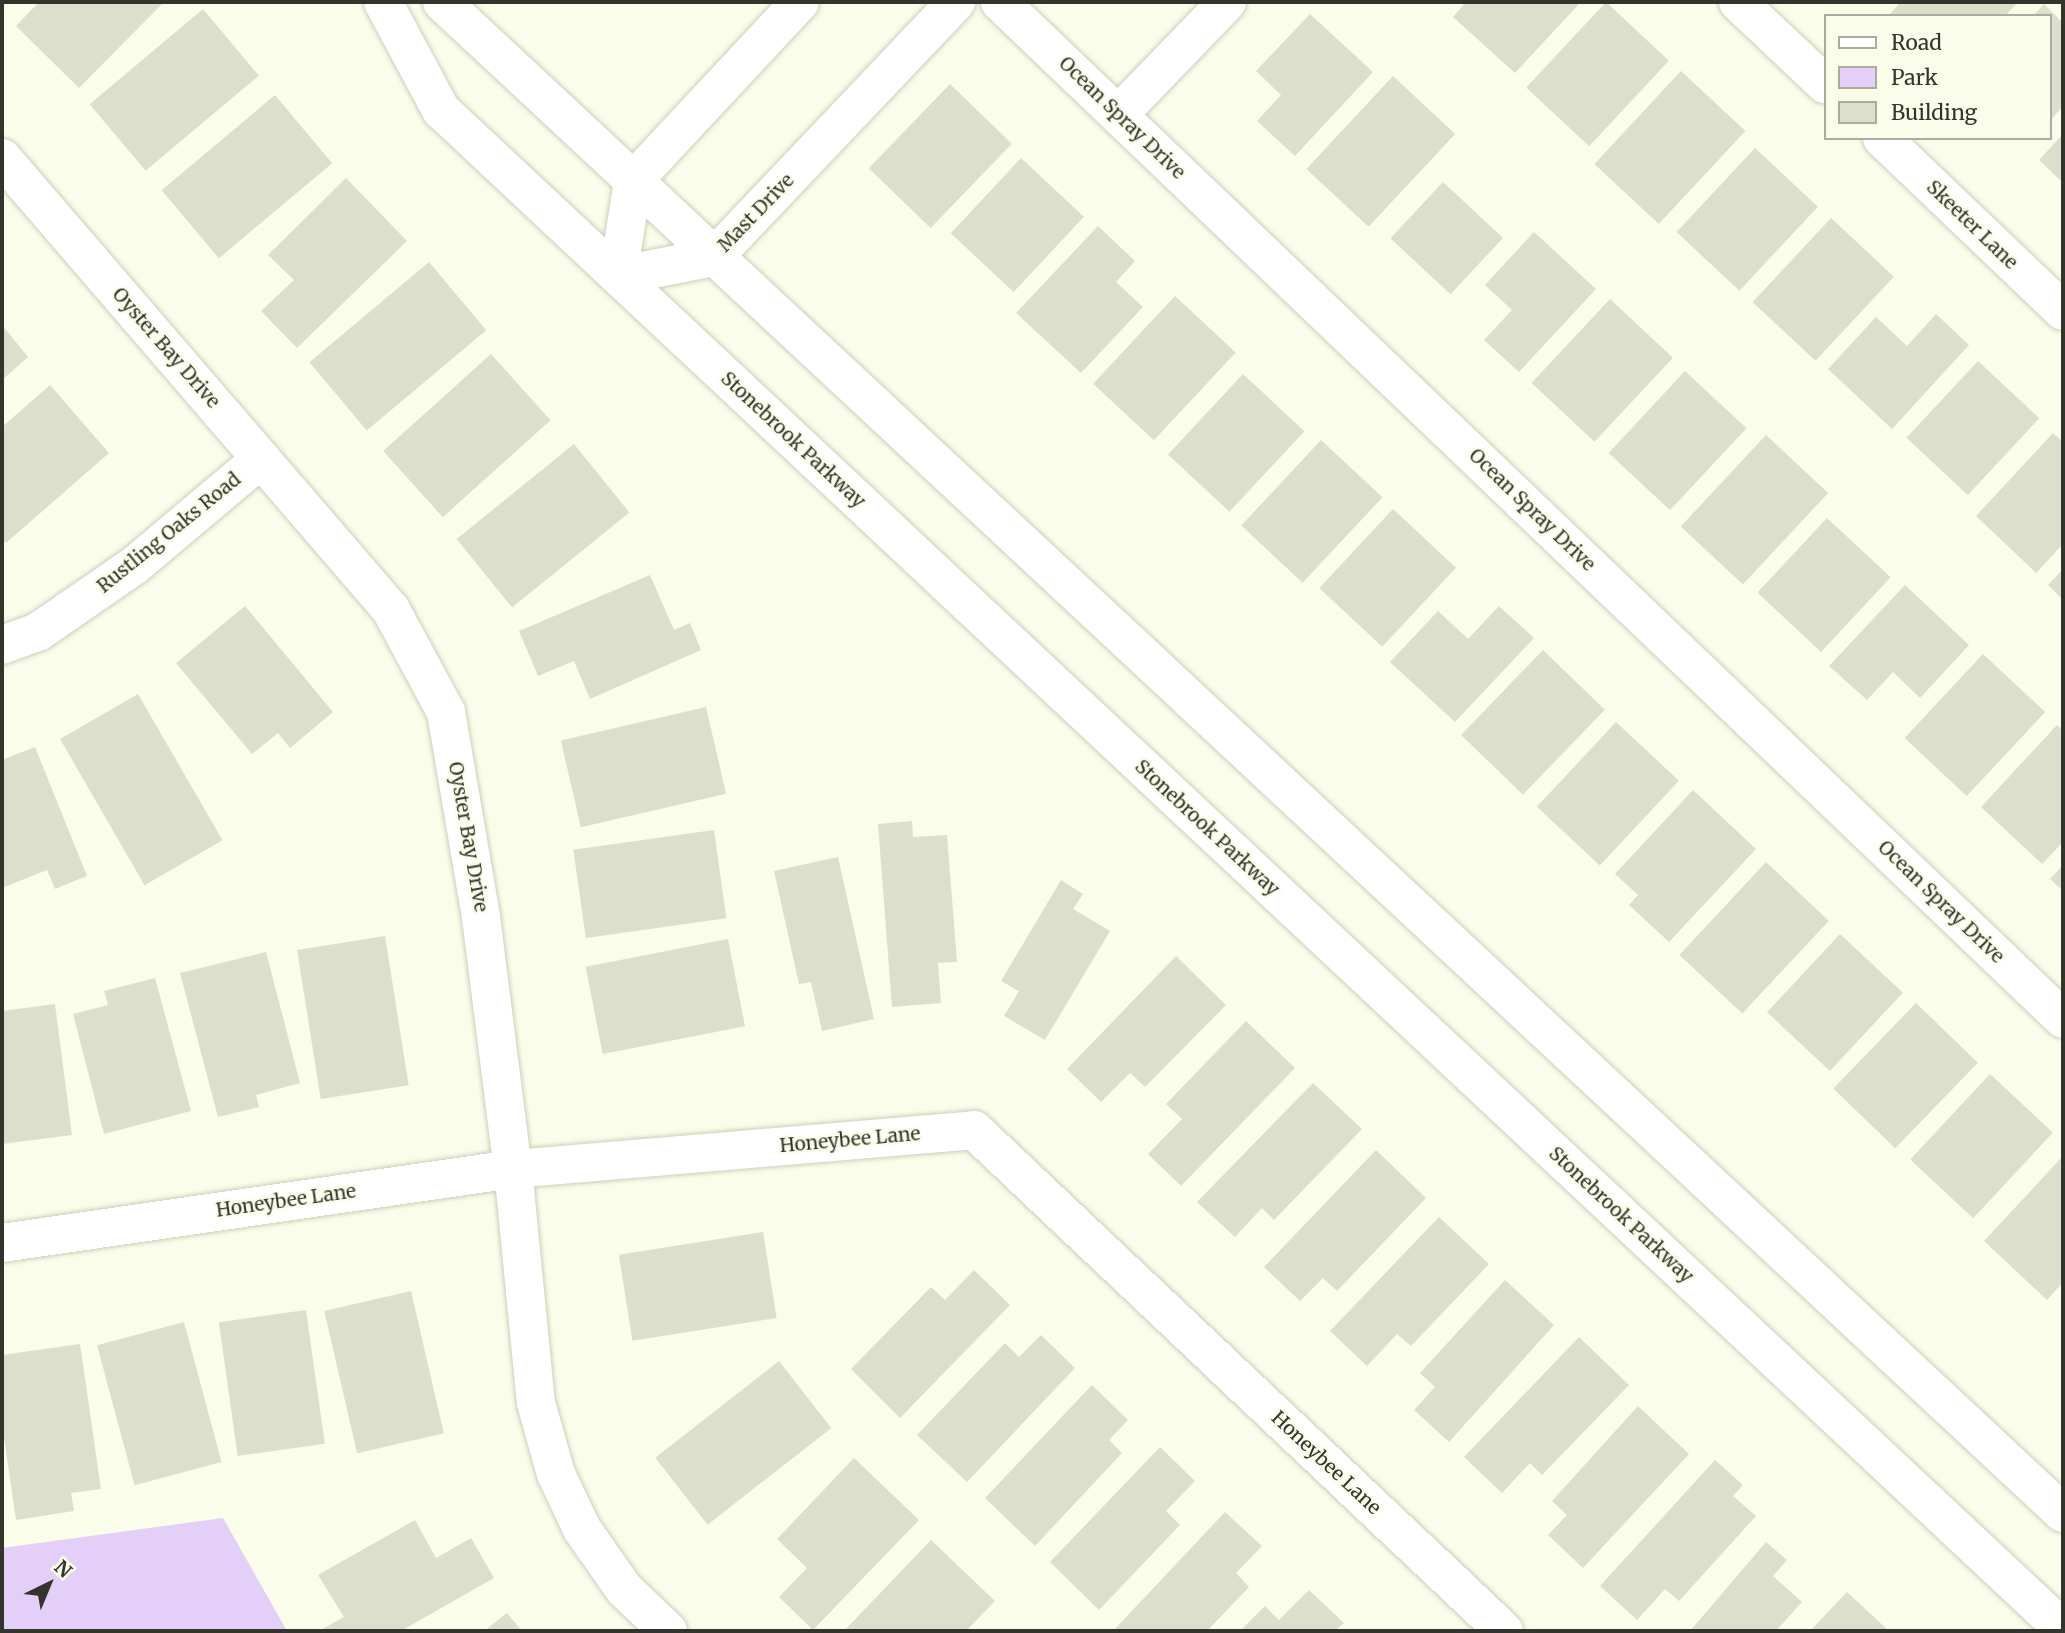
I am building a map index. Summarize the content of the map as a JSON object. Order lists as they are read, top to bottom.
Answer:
{
  "streets": {
    "street": [
      "Ocean Spray Drive",
      "Mast Drive",
      "Skeeter Lane",
      "Oyster Bay Drive",
      "Stonebrook Parkway",
      "Rustling Oaks Road",
      "Honeybee Lane"
    ]
  },
  "crossings": [
    ["Mast Drive", "Stonebrook Parkway"],
    ["Oyster Bay Drive", "Rustling Oaks Road"],
    ["Oyster Bay Drive", "Honeybee Lane"]
  ],
  "legend": ["Road", "Park", "Building"],
  "north": "top right"
}
